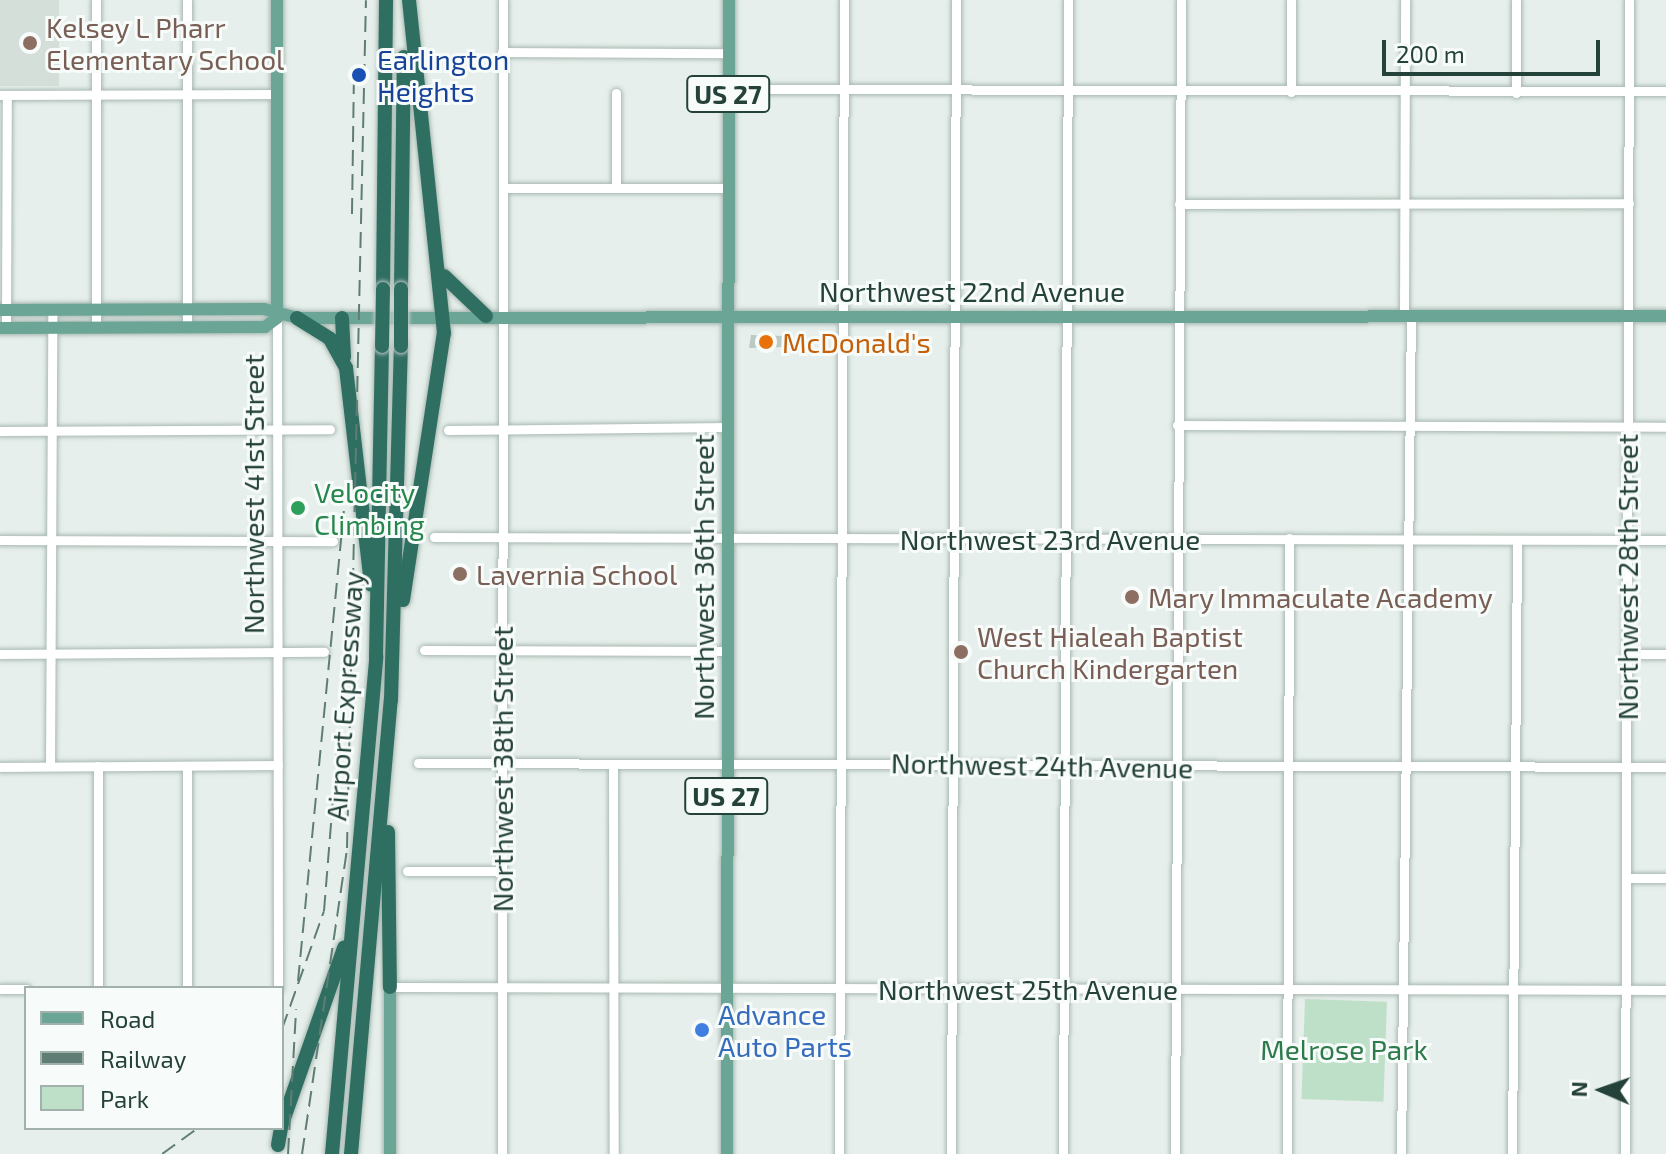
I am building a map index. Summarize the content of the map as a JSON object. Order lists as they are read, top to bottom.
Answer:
{
  "streets": {
    "highway": ["Airport Expressway"],
    "main road": [
      "US 27",
      "Northwest 22nd Avenue",
      "Northwest 41st Street",
      "Northwest 36th Street"
    ],
    "street": [
      "Northwest 23rd Avenue",
      "Northwest 28th Street",
      "Northwest 24th Avenue",
      "Northwest 38th Street",
      "Northwest 25th Avenue"
    ]
  },
  "crossings": [
    ["Northwest 22nd Avenue", "Northwest 41st Street"],
    ["Northwest 22nd Avenue", "Northwest 36th Street"],
    ["Northwest 22nd Avenue", "Northwest 28th Street"],
    ["Northwest 22nd Avenue", "Northwest 38th Street"],
    ["Northwest 23rd Avenue", "Northwest 36th Street"],
    ["Northwest 23rd Avenue", "Northwest 28th Street"],
    ["Northwest 23rd Avenue", "Northwest 38th Street"],
    ["Northwest 36th Street", "Northwest 24th Avenue"],
    ["Northwest 36th Street", "Northwest 25th Avenue"],
    ["Northwest 28th Street", "Northwest 24th Avenue"],
    ["Northwest 28th Street", "Northwest 25th Avenue"],
    ["Northwest 24th Avenue", "Northwest 38th Street"],
    ["Northwest 38th Street", "Northwest 25th Avenue"]
  ],
  "parks": ["Melrose Park"],
  "places": [
    "Kelsey L Pharr Elementary School",
    "Earlington Heights",
    "McDonald's",
    "Velocity Climbing",
    "Lavernia School",
    "Mary Immaculate Academy",
    "West Hialeah Baptist Church Kindergarten",
    "Advance Auto Parts"
  ],
  "legend": ["Road", "Railway", "Park"],
  "scale_bar": "200 m",
  "north": "left"
}
